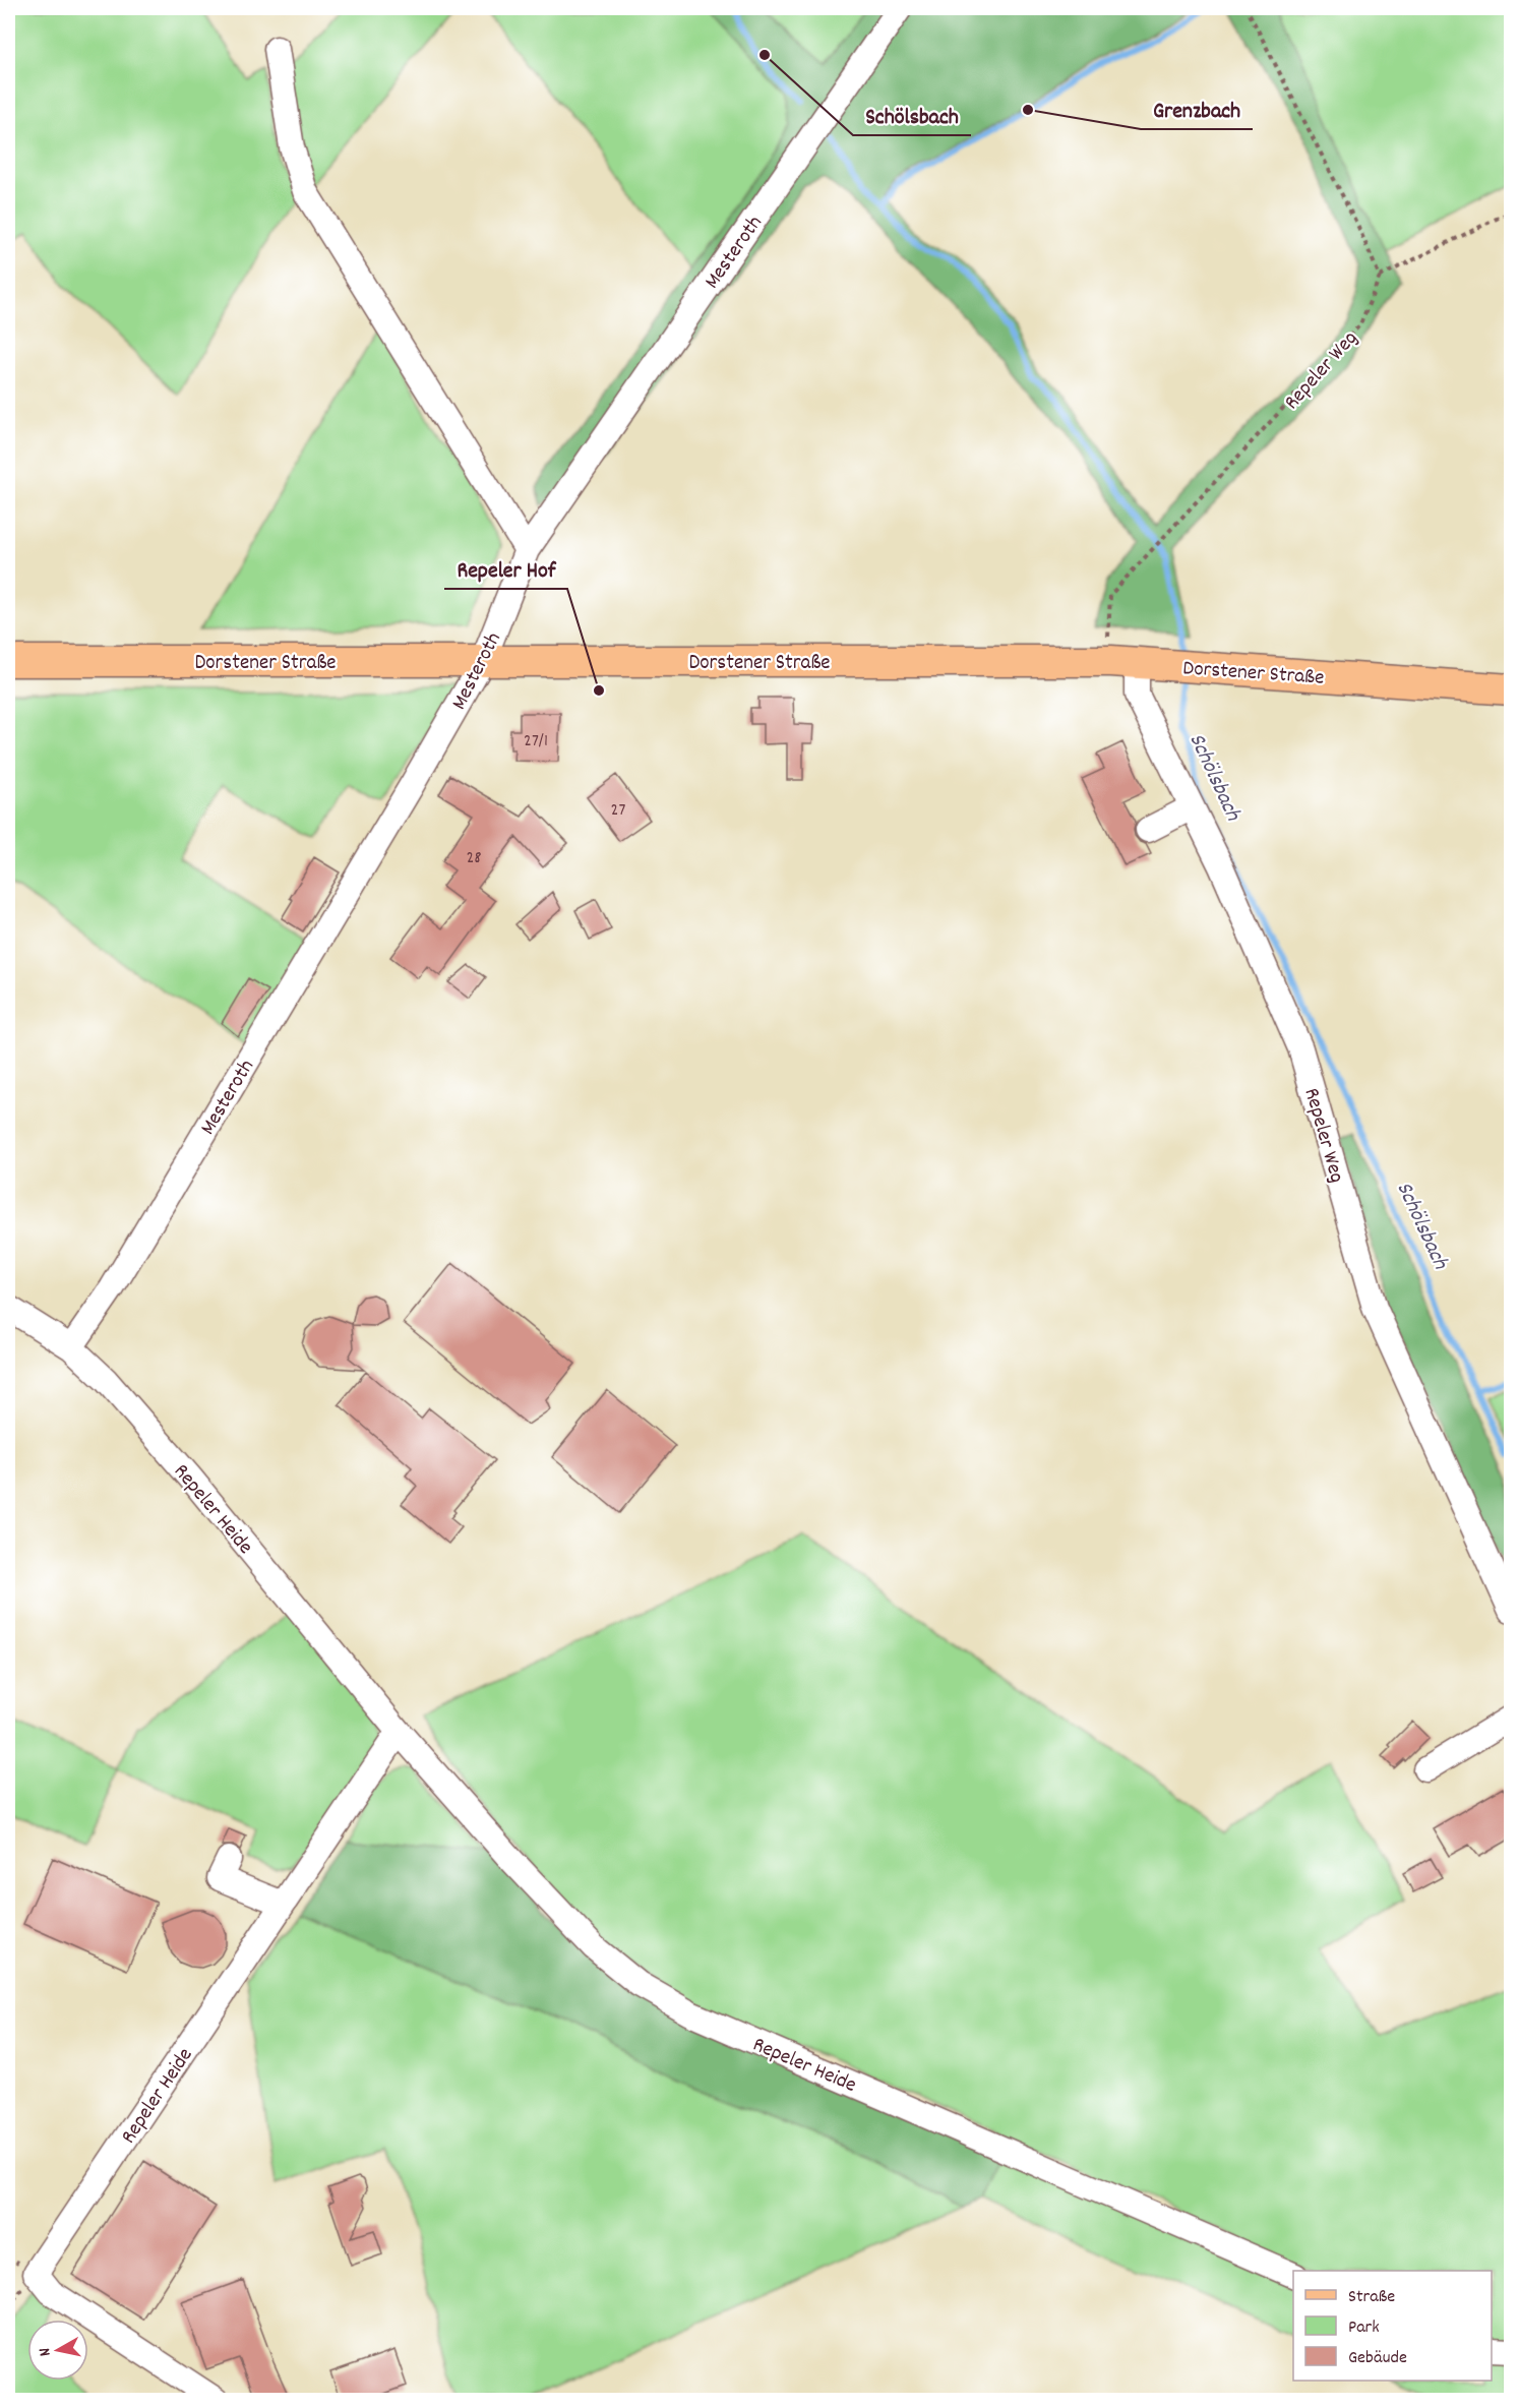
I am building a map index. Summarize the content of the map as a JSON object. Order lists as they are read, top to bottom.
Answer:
{
  "streets": {
    "main road": ["Dorstener Straße"],
    "street": ["Mesteroth", "Repeler Weg", "Repeler Heide"]
  },
  "crossings": [
    ["Mesteroth", "Dorstener Straße"],
    ["Mesteroth", "Repeler Heide"],
    ["Repeler Weg", "Dorstener Straße"]
  ],
  "water": ["Schölsbach"],
  "places": ["Schölsbach", "Grenzbach", "Repeler Hof"],
  "house_numbers": ["27/1", "27", "28"],
  "legend": ["Straße", "Park", "Gebäude"],
  "north": "left"
}
